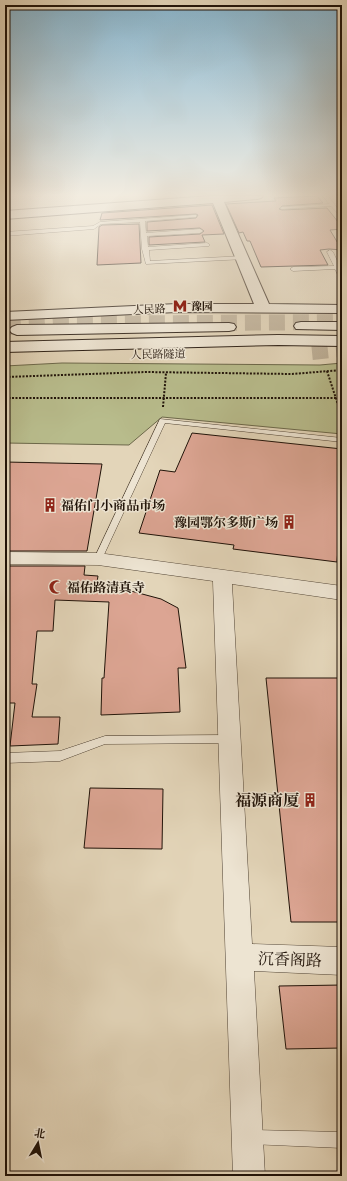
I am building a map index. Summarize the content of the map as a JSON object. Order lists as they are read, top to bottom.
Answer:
{
  "streets": {
    "main road": ["人民路", "人民路隧道"],
    "street": ["沉香阁路"]
  },
  "places": {
    "metro station": ["豫园"],
    "building": ["福佑门小商品市场", "豫园鄂尔多斯广场", "福源商厦"],
    "mosque": ["福佑路清真寺"]
  },
  "north": "top"
}
